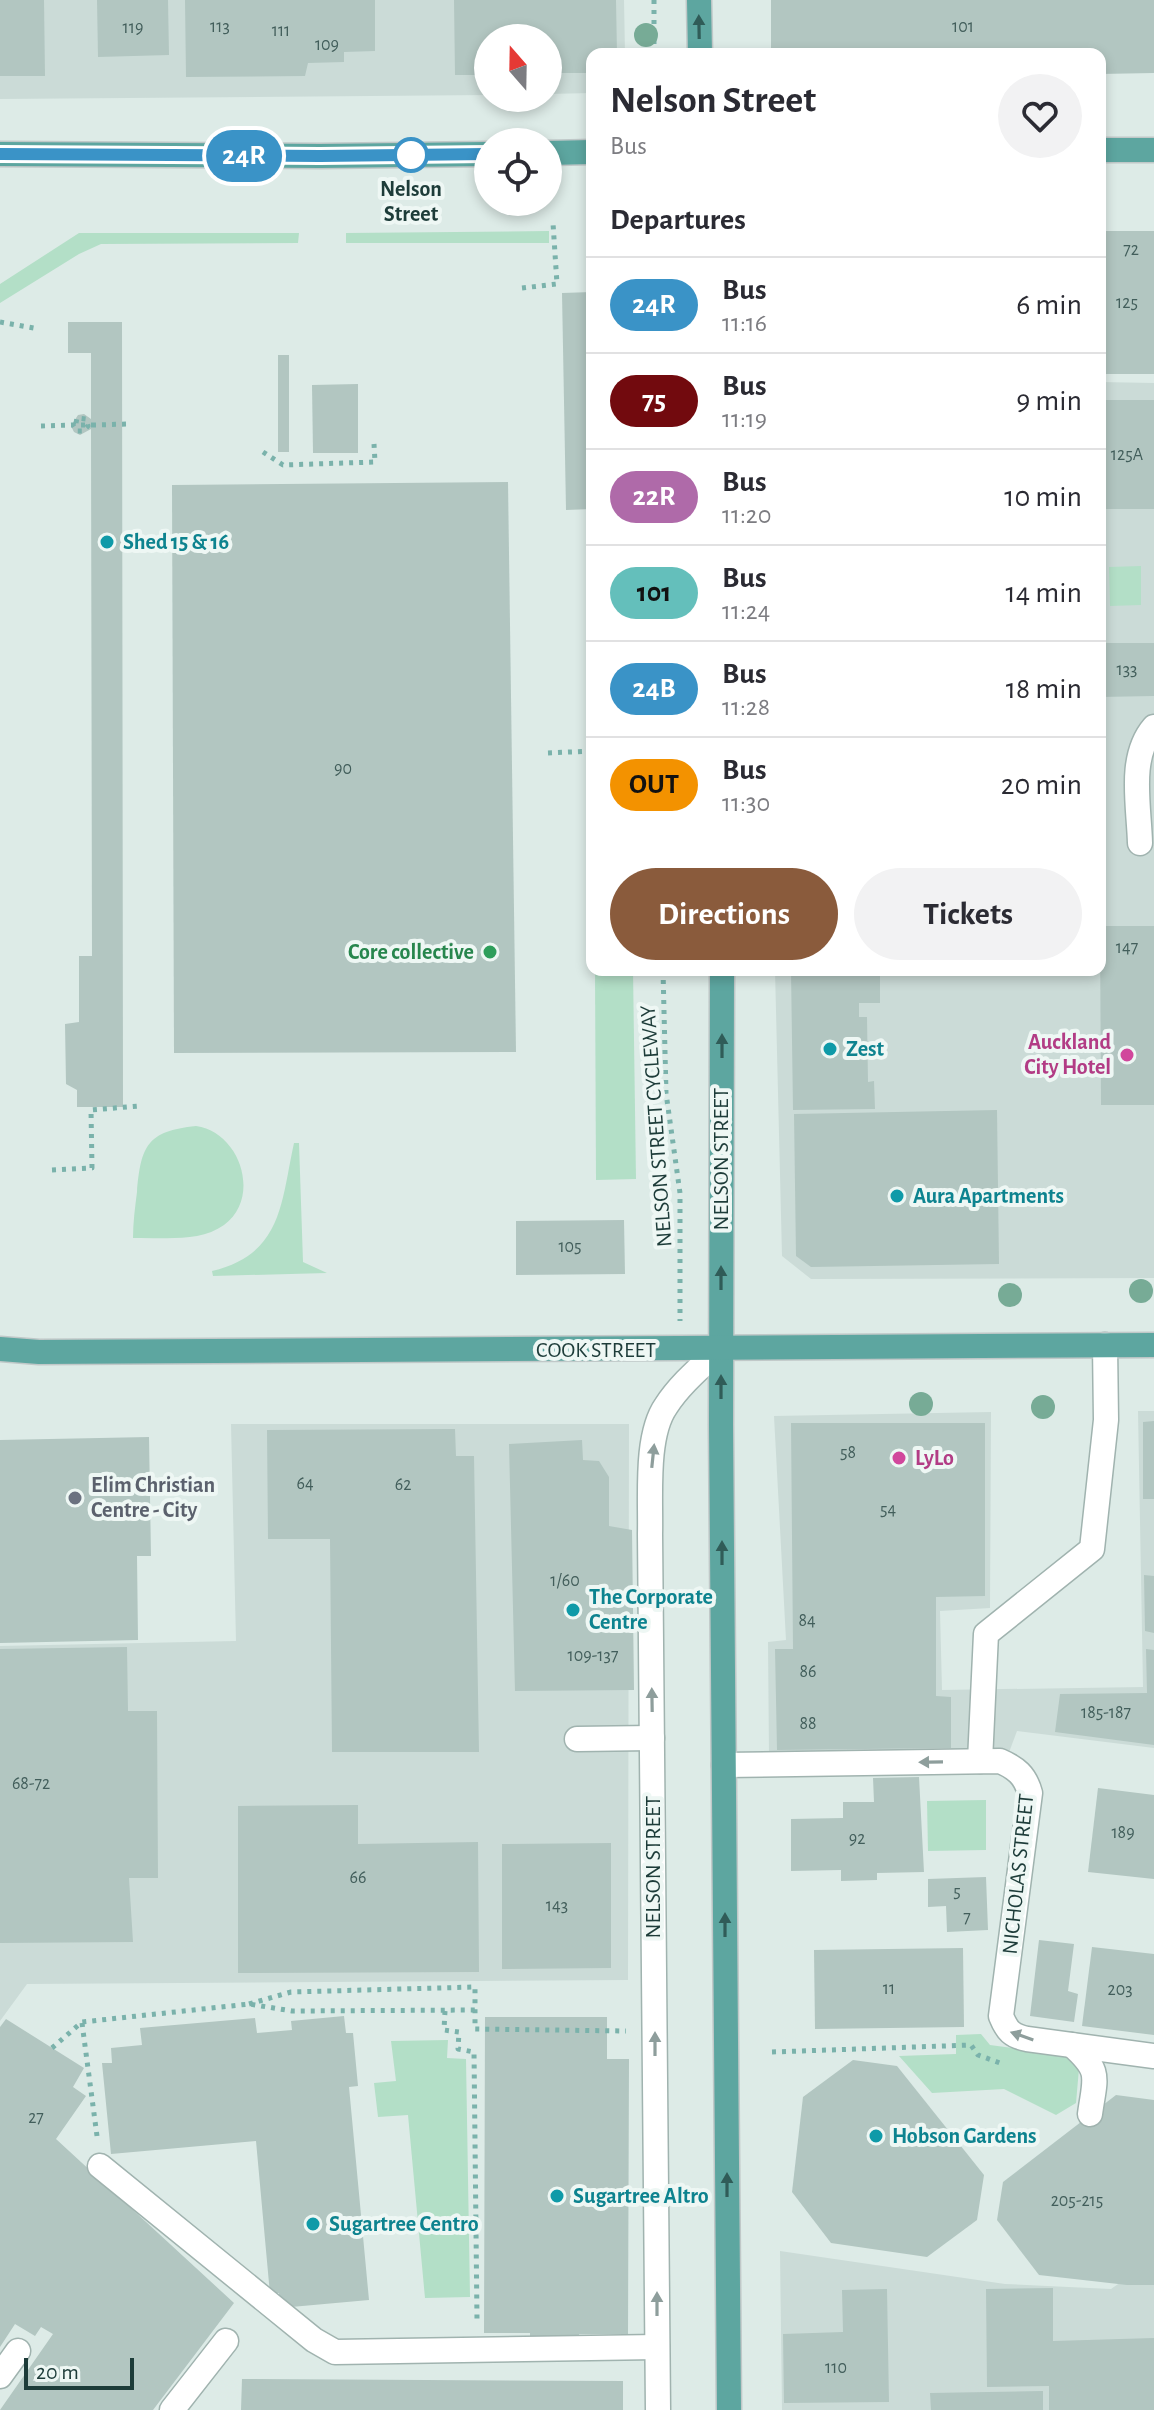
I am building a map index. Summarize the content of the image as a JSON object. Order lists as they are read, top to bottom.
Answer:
{
  "streets": {
    "main road": ["NELSON STREET", "COOK STREET"],
    "street": ["NICHOLAS STREET"],
    "path": ["NELSON STREET CYCLEWAY"]
  },
  "crossings": [
    ["NELSON STREET", "COOK STREET"],
    ["NELSON STREET", "NICHOLAS STREET"]
  ],
  "one_way": ["NELSON STREET"],
  "places": [
    "Nelson Street",
    "Shed 15 & 16",
    "Core collective",
    "Zest",
    "Auckland City Hotel",
    "Aura Apartments",
    "LyLo",
    "Elim Christian Centre - City",
    "The Corporate Centre",
    "Hobson Gardens",
    "Sugartree Altro",
    "Sugartree Centro"
  ],
  "lines": ["bus line 24R"],
  "house_numbers": [
    "113",
    "101",
    "119",
    "111",
    "109",
    "72",
    "125",
    "125A",
    "133",
    "90",
    "147",
    "105",
    "58",
    "64",
    "62",
    "54",
    "1/60",
    "84",
    "109-137",
    "86",
    "185-187",
    "88",
    "68-72",
    "189",
    "92",
    "66",
    "5",
    "143",
    "7",
    "11",
    "203",
    "27",
    "205-215",
    "110"
  ],
  "scale_bar": "20 m",
  "north": "top",
  "page": {
    "on_map": "24R",
    "heading": [
      ["Nelson Street", "Bus"],
      "Departures"
    ],
    "list": [
      {
        "mark": "24R",
        "name": "Bus",
        "note": "11:16",
        "value": "6 min"
      },
      {
        "mark": "75",
        "name": "Bus",
        "note": "11:19",
        "value": "9 min"
      },
      {
        "mark": "22R",
        "name": "Bus",
        "note": "11:20",
        "value": "10 min"
      },
      {
        "mark": "101",
        "name": "Bus",
        "note": "11:24",
        "value": "14 min"
      },
      {
        "mark": "24B",
        "name": "Bus",
        "note": "11:28",
        "value": "18 min"
      },
      {
        "mark": "OUT",
        "name": "Bus",
        "note": "11:30",
        "value": "20 min"
      }
    ],
    "buttons": ["Directions", "Tickets"],
    "scale": "20 m"
  }
}
